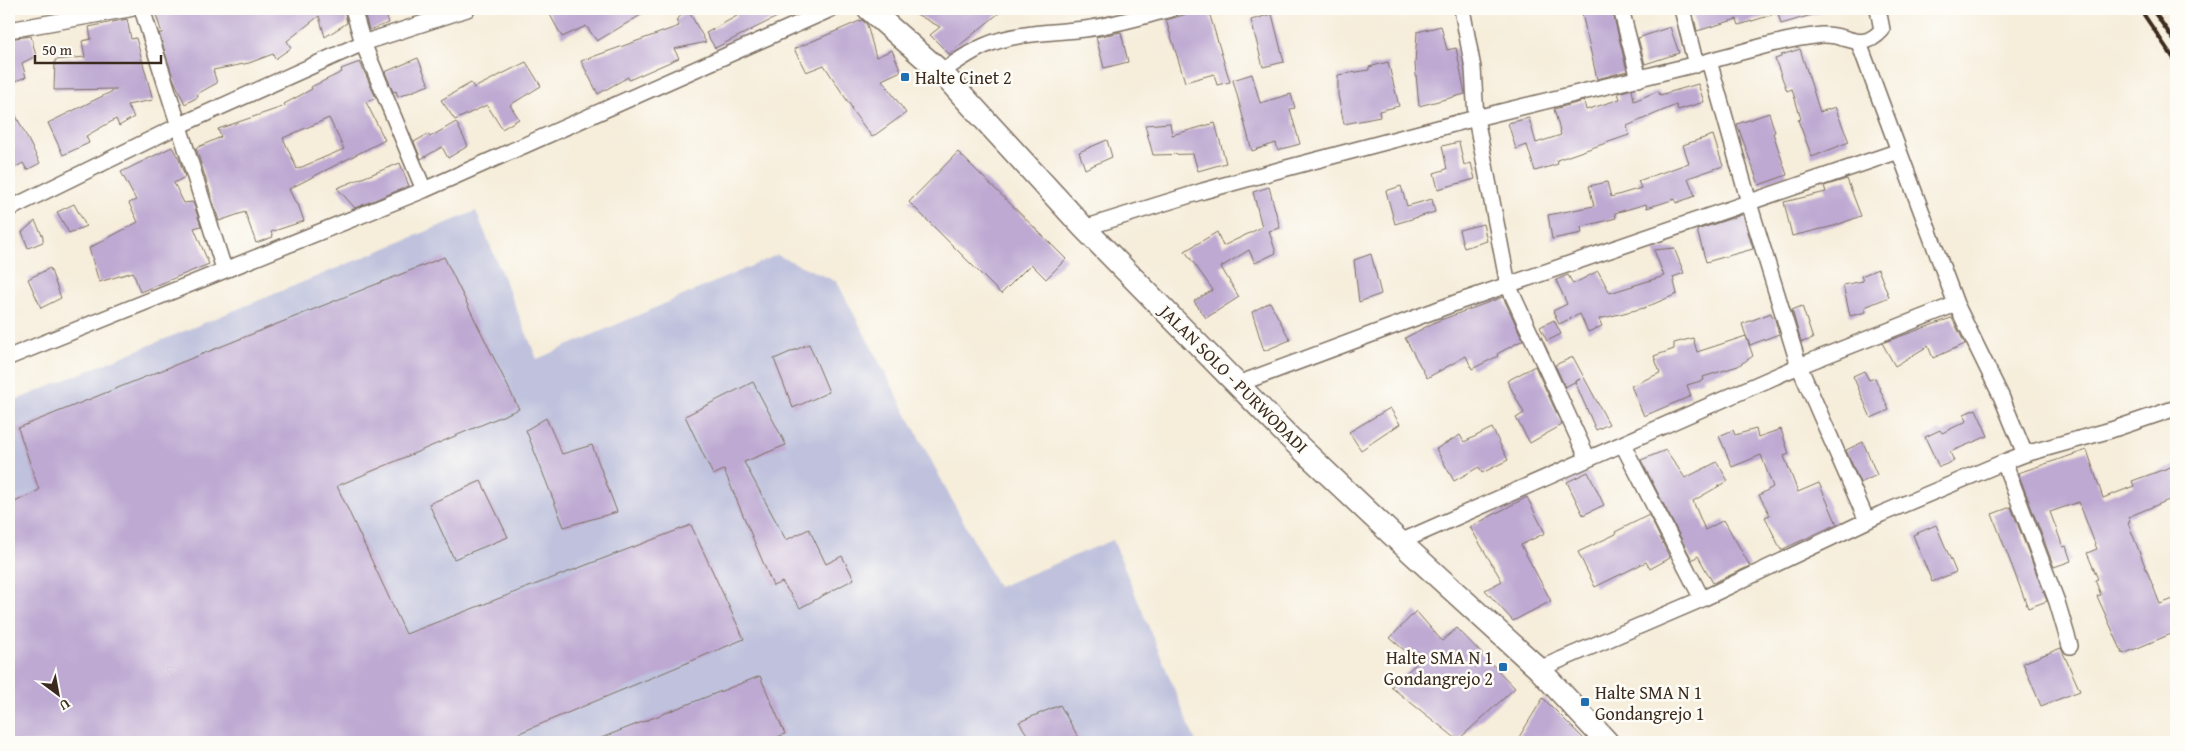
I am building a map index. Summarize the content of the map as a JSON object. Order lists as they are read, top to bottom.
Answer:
{
  "streets": {
    "main road": ["JALAN SOLO - PURWODADI"]
  },
  "places": {
    "transit": ["Halte Cinet 2", "Halte SMA N 1 Gondangrejo 2", "Halte SMA N 1 Gondangrejo 1"]
  },
  "scale_bar": "50 m",
  "north": "bottom right"
}
